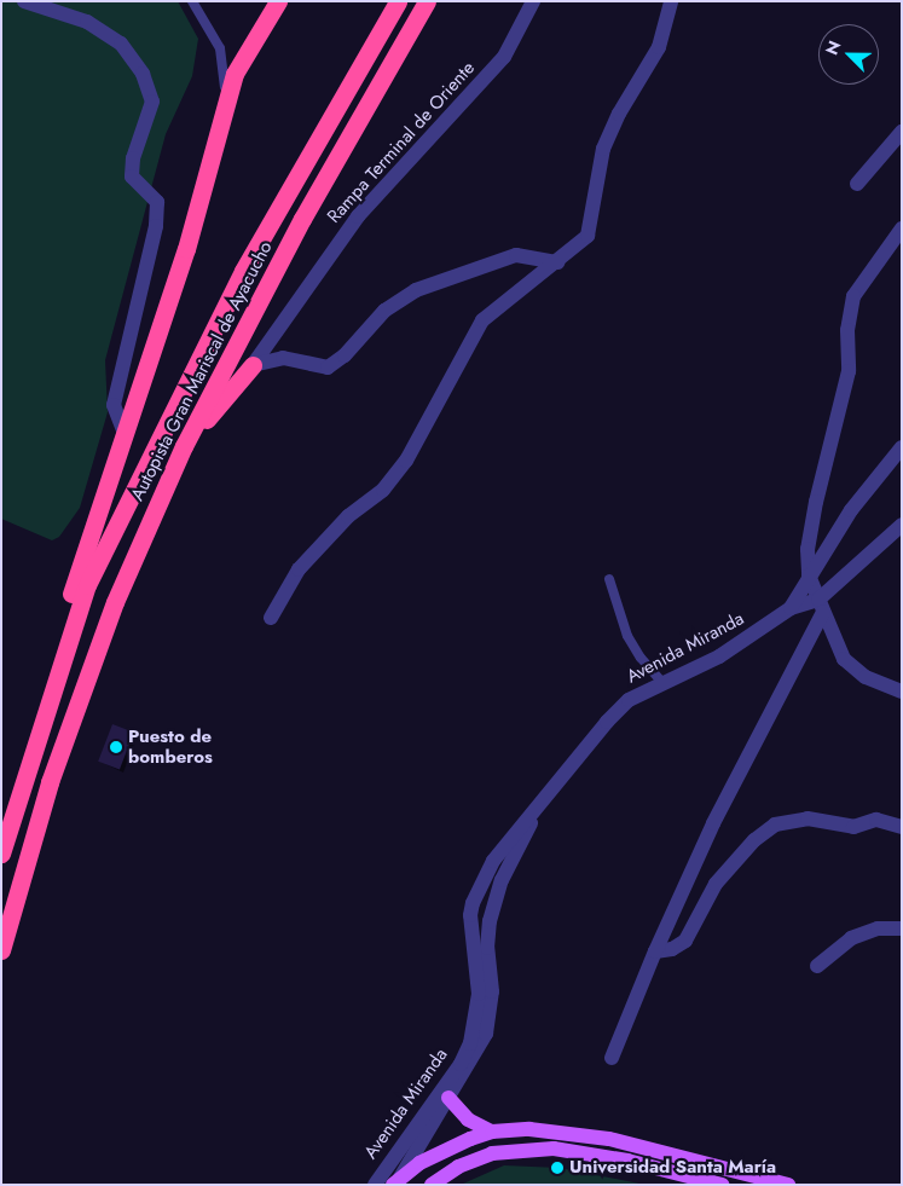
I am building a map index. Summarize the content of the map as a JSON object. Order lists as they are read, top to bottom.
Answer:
{
  "streets": {
    "highway": ["Autopista Gran Mariscal de Ayacucho"],
    "street": ["Rampa Terminal de Oriente", "Avenida Miranda"]
  },
  "places": ["Puesto de bomberos", "Universidad Santa María"],
  "north": "top left"
}
